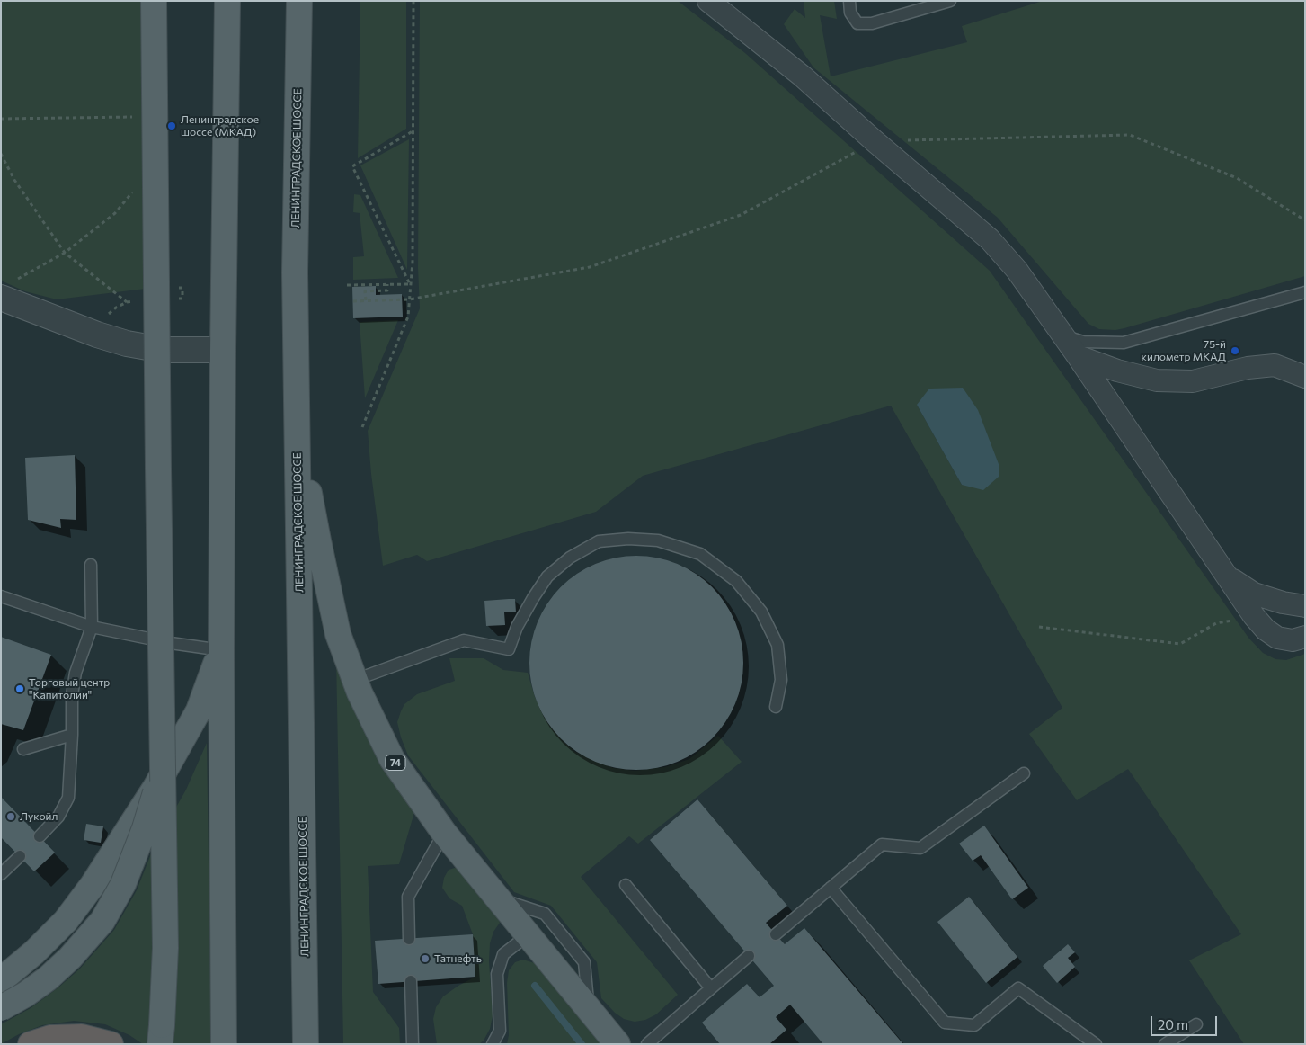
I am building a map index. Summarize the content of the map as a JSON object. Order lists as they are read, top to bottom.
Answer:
{
  "streets": {
    "main road": ["ЛЕНИНГРАДСКОЕ ШОССЕ", "74"]
  },
  "crossings": [
    ["ЛЕНИНГРАДСКОЕ ШОССЕ", "74"]
  ],
  "places": [
    "Ленинградское шоссе (МКАД)",
    "75-й километр МКАД",
    "Торговый центр \"Капитолий\"",
    "Лукойл",
    "Татнефть"
  ],
  "scale_bar": "20 m"
}
